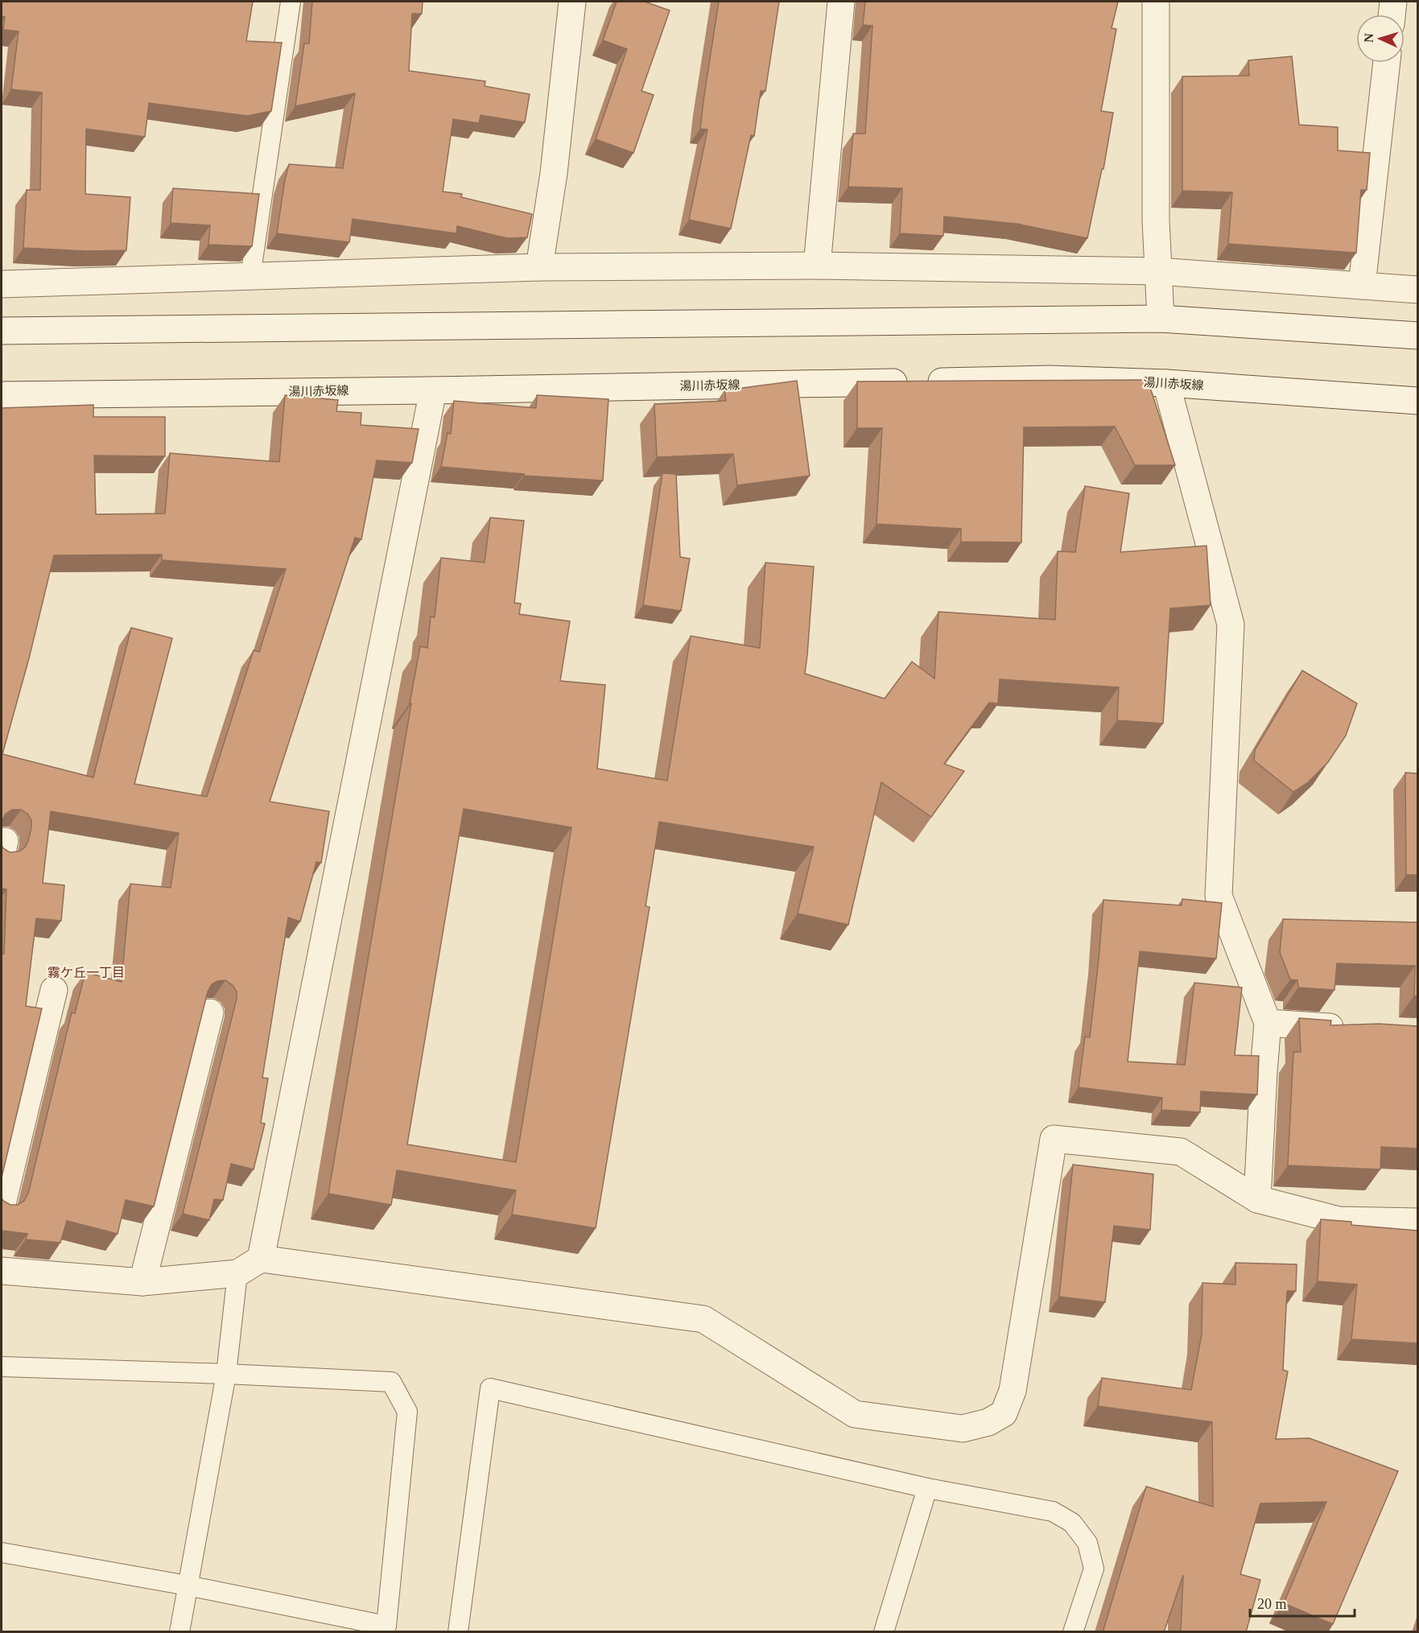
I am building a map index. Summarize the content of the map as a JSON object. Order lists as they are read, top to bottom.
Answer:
{
  "streets": {
    "street": ["湯川赤坂線"]
  },
  "districts": ["霧ケ丘一丁目"],
  "scale_bar": "20 m",
  "north": "left"
}
